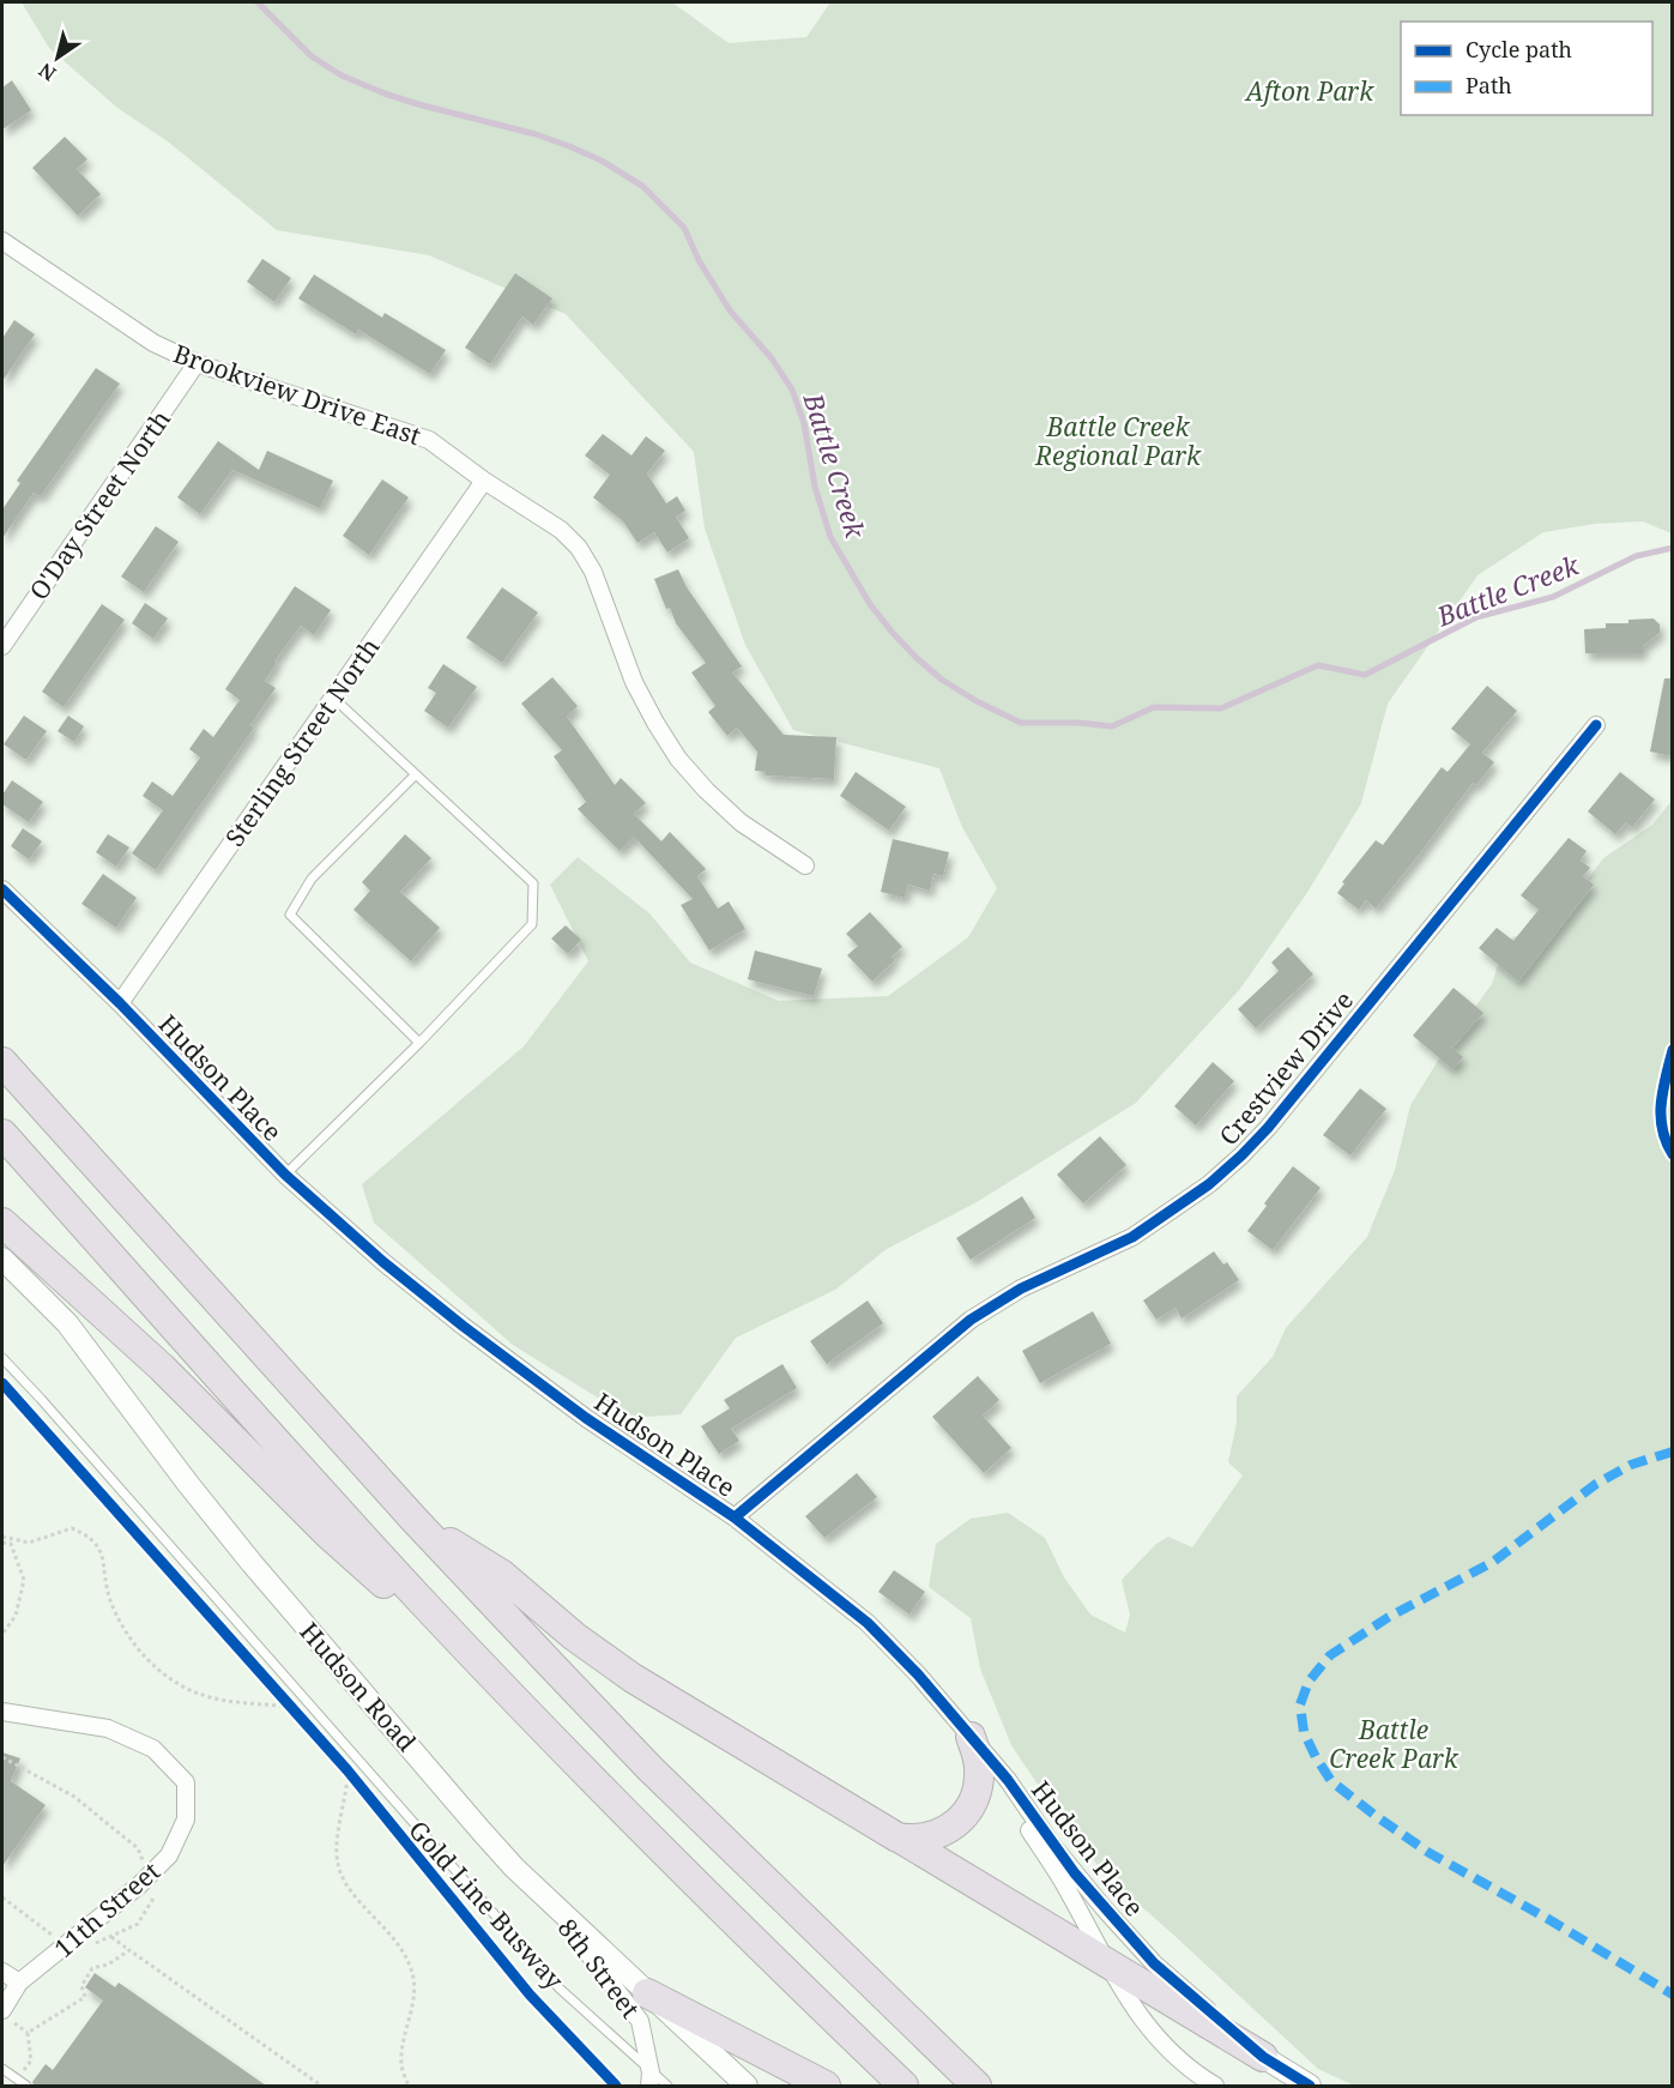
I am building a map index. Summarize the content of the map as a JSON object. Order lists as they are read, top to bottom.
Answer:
{
  "streets": {
    "street": [
      "Brookview Drive East",
      "O'Day Street North",
      "Sterling Street North",
      "Crestview Drive",
      "Hudson Place",
      "Hudson Road",
      "11th Street",
      "8th Street"
    ],
    "lane": ["Gold Line Busway"]
  },
  "crossings": [
    ["Brookview Drive East", "O'Day Street North"],
    ["Brookview Drive East", "Sterling Street North"],
    ["Sterling Street North", "Hudson Place"],
    ["Crestview Drive", "Hudson Place"],
    ["Hudson Road", "8th Street"],
    ["Gold Line Busway", "8th Street"]
  ],
  "water": ["Battle Creek"],
  "parks": ["Afton Park", "Battle Creek Regional Park", "Battle Creek Park"],
  "legend": ["Cycle path", "Path"],
  "north": "bottom left"
}
